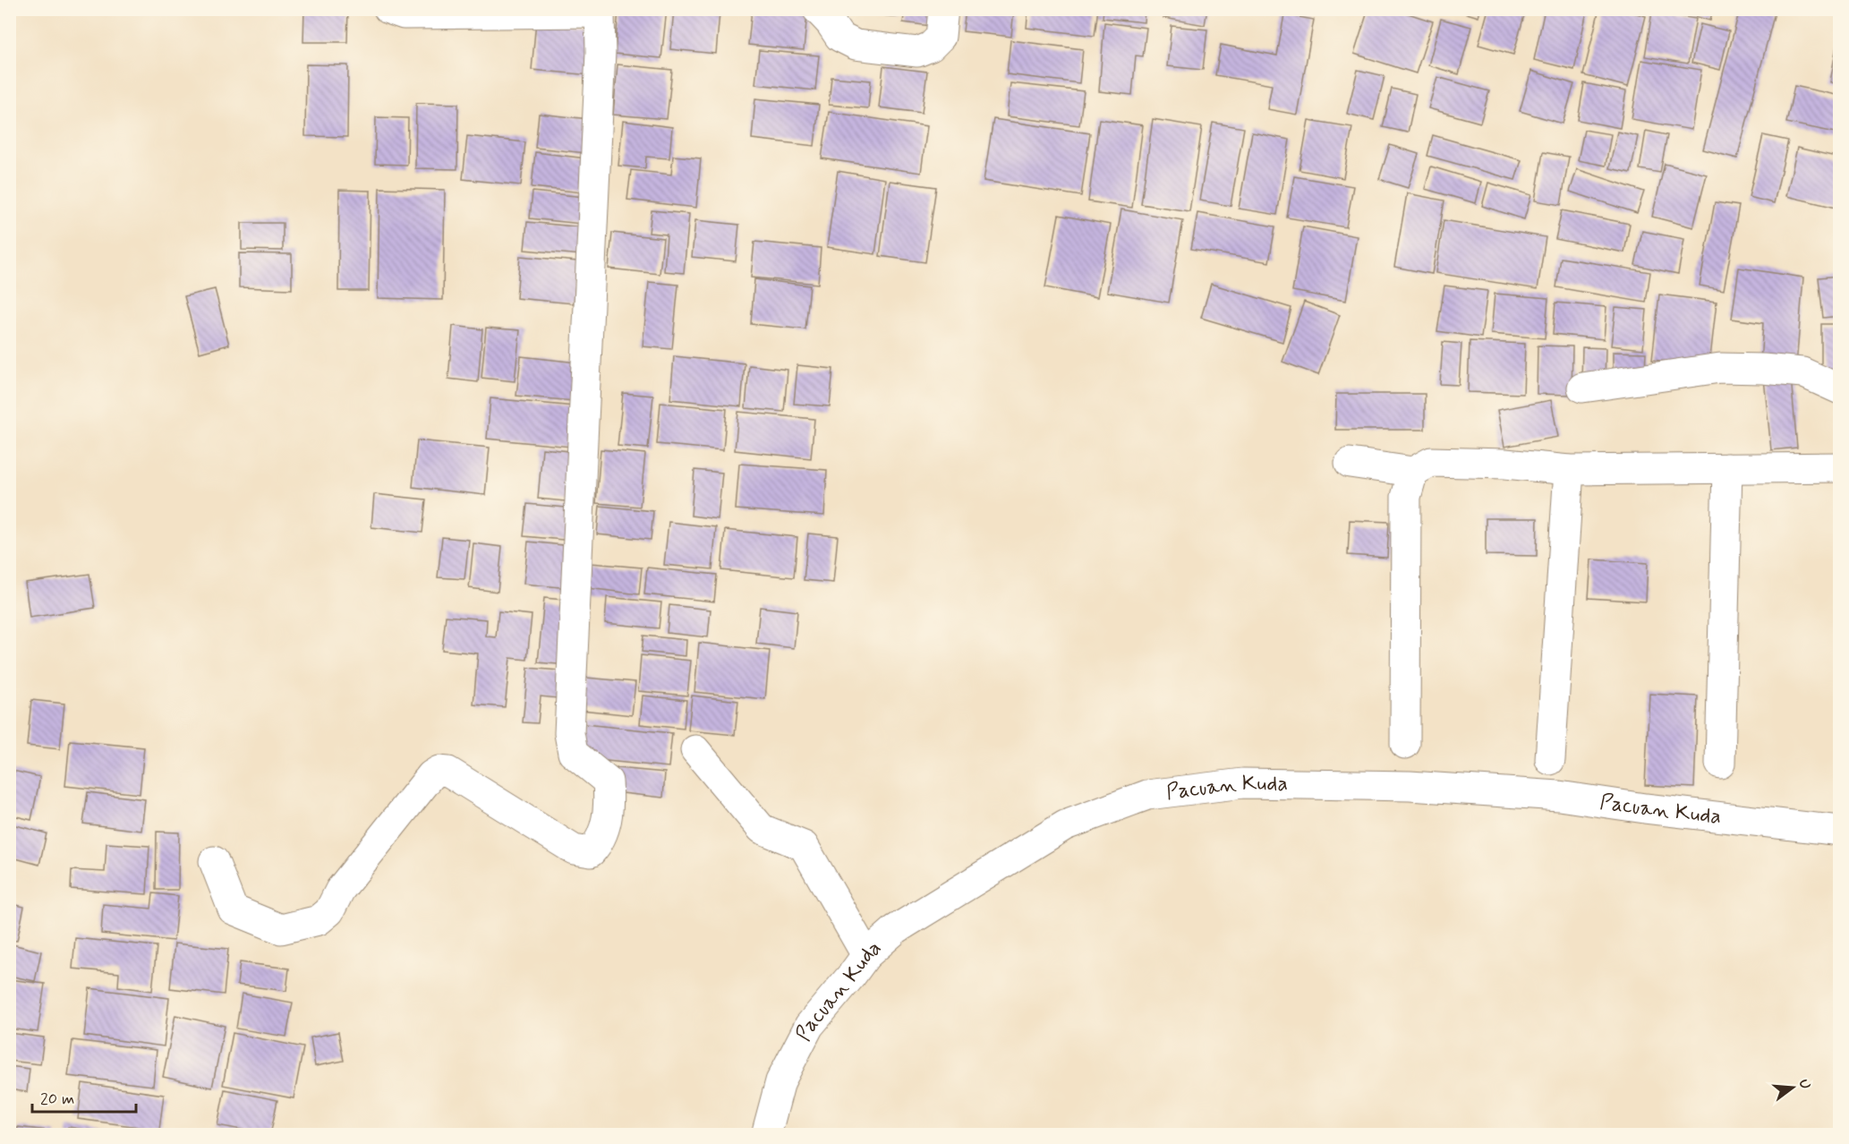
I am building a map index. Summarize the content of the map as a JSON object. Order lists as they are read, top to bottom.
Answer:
{
  "streets": {
    "street": ["Pacuan Kuda"]
  },
  "scale_bar": "20 m",
  "north": "right"
}
